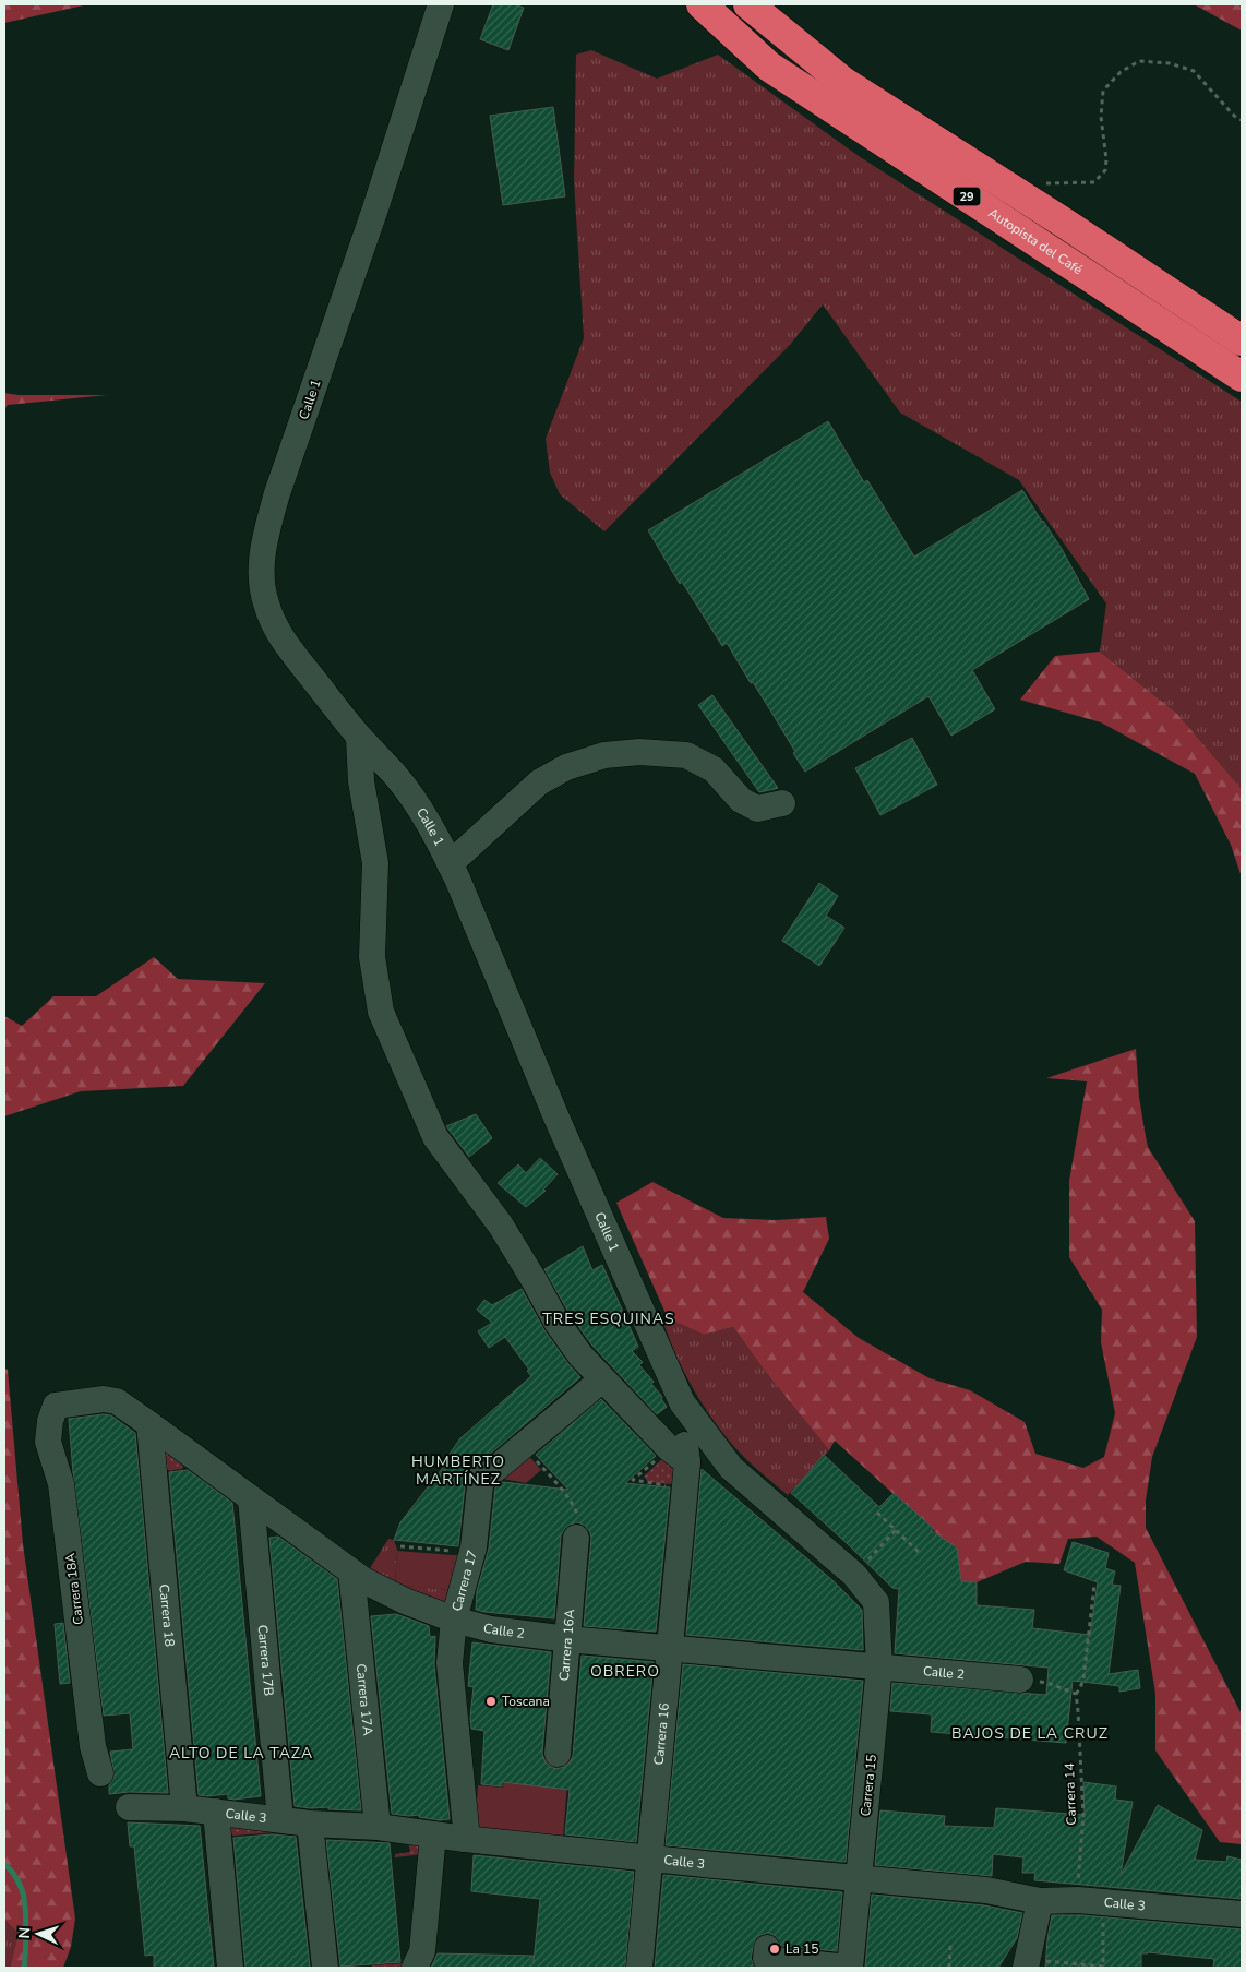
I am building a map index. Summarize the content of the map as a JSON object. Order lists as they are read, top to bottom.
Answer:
{
  "streets": {
    "highway": ["29", "Autopista del Café"],
    "street": [
      "Calle 1",
      "Carrera 17",
      "Carrera 18A",
      "Carrera 18",
      "Calle 2",
      "Carrera 16A",
      "Carrera 17B",
      "Carrera 17A",
      "Carrera 16",
      "Carrera 15",
      "Calle 3"
    ],
    "path": ["Carrera 14"]
  },
  "crossings": [
    ["Calle 1", "Carrera 16"],
    ["Calle 1", "Carrera 15"],
    ["Carrera 17", "Calle 2"],
    ["Carrera 17", "Calle 3"],
    ["Carrera 18A", "Calle 2"],
    ["Carrera 18", "Calle 2"],
    ["Carrera 18", "Calle 3"],
    ["Calle 2", "Carrera 16A"],
    ["Calle 2", "Carrera 17B"],
    ["Calle 2", "Carrera 17A"],
    ["Calle 2", "Carrera 16"],
    ["Calle 2", "Carrera 15"],
    ["Carrera 17B", "Calle 3"],
    ["Carrera 17A", "Calle 3"],
    ["Carrera 16", "Calle 3"],
    ["Carrera 15", "Calle 3"],
    ["Carrera 14", "Calle 3"]
  ],
  "districts": [
    "TRES ESQUINAS",
    "HUMBERTO MARTÍNEZ",
    "OBRERO",
    "BAJOS DE LA CRUZ",
    "ALTO DE LA TAZA"
  ],
  "places": ["Toscana", "La 15"],
  "north": "left"
}
